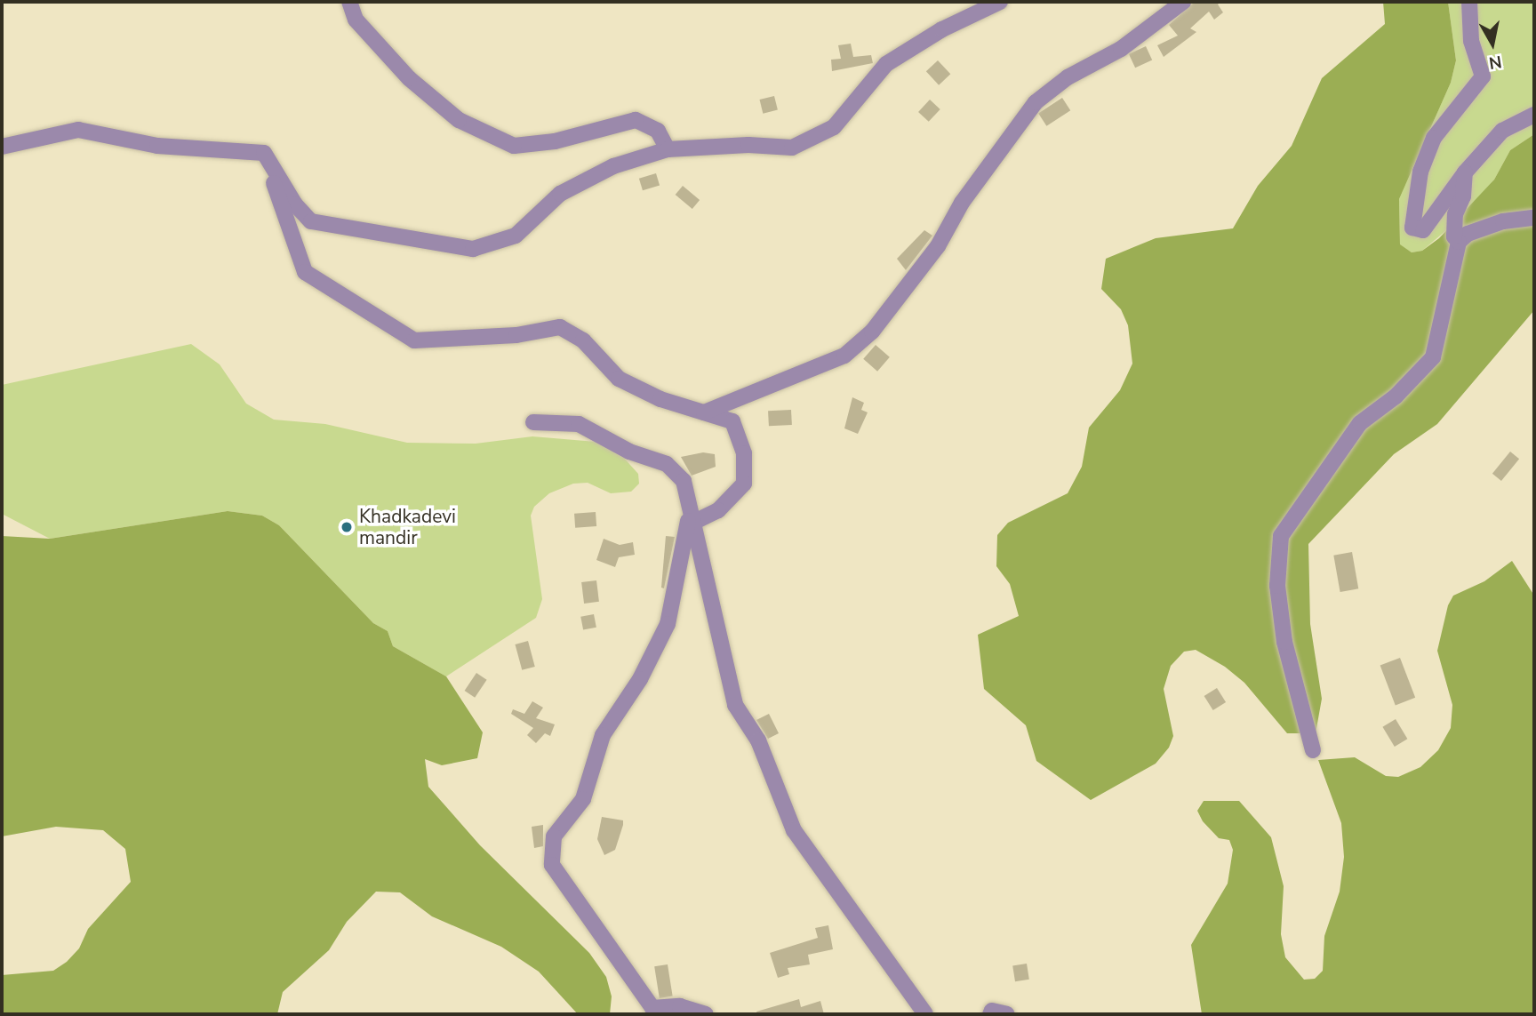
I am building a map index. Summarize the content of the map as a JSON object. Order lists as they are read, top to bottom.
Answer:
{
  "places": ["Khadkadevi mandir"],
  "north": "bottom"
}
